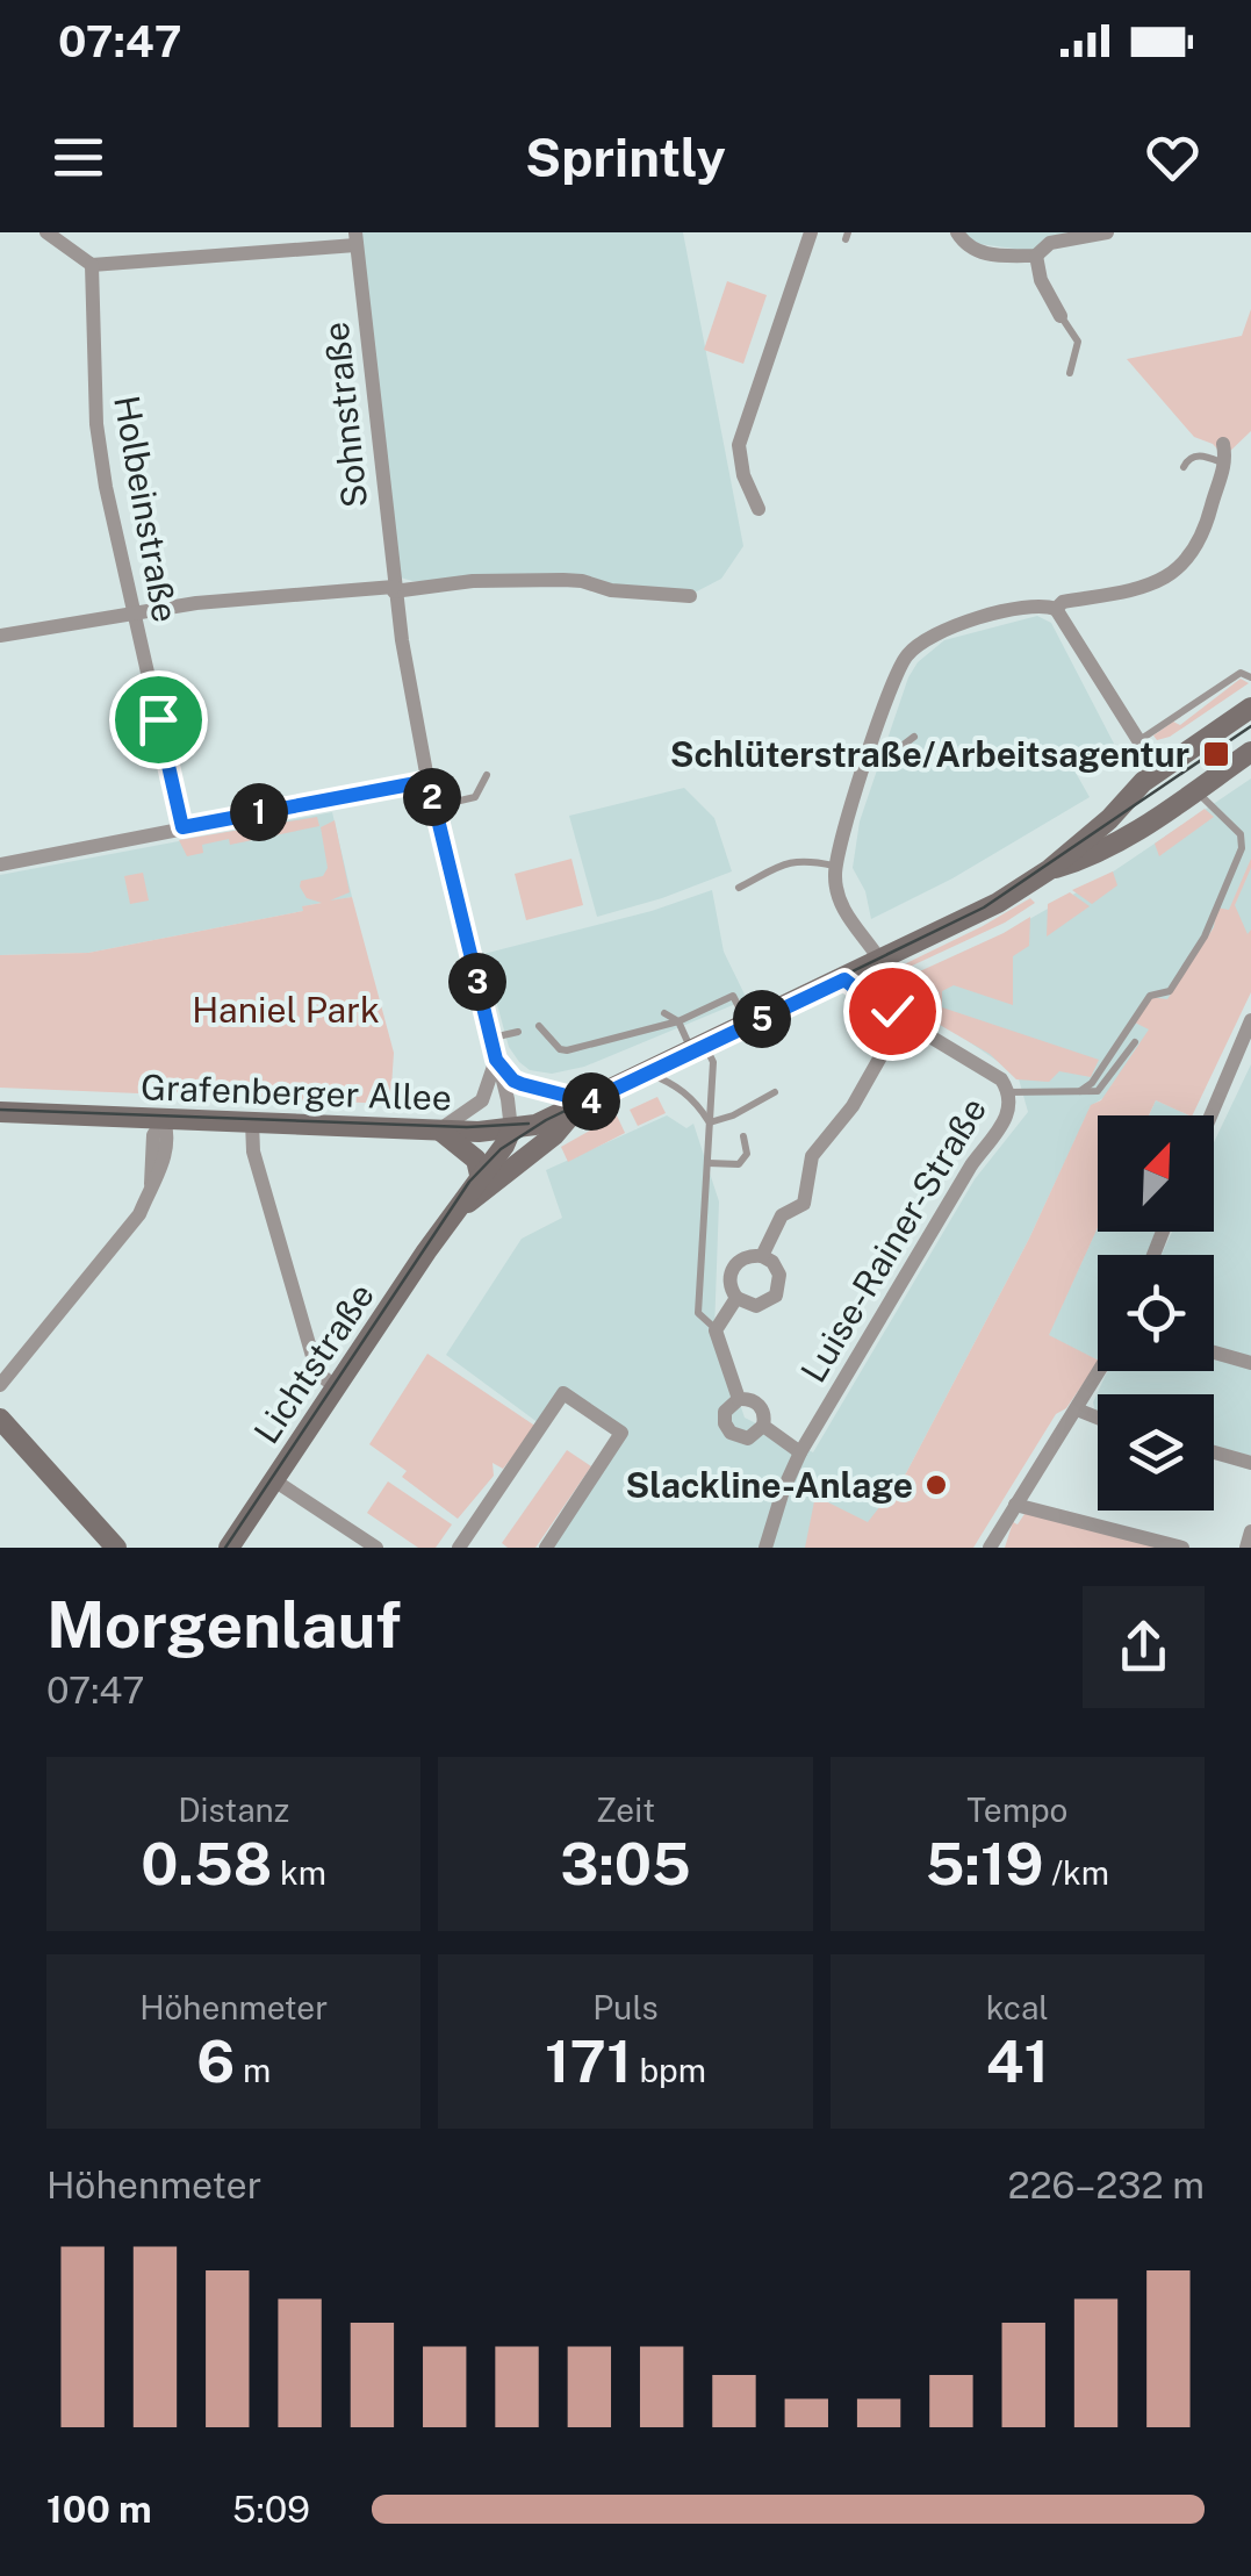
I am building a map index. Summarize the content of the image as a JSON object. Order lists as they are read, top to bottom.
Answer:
{
  "streets": {
    "main road": ["Grafenberger Allee", "Lichtstraße"],
    "street": ["Sohnstraße", "Holbeinstraße", "Luise-Rainer-Straße"]
  },
  "crossings": [
    ["Sohnstraße", "Grafenberger Allee"],
    ["Sohnstraße", "Lichtstraße"],
    ["Grafenberger Allee", "Luise-Rainer-Straße"],
    ["Grafenberger Allee", "Lichtstraße"]
  ],
  "parks": ["Haniel Park"],
  "places": {
    "transit": ["Schlüterstraße/Arbeitsagentur"],
    "other": ["Slackline-Anlage"]
  },
  "north": "top right",
  "page": {
    "status": "07:47",
    "header": "Sprintly",
    "pins": [
      "2",
      "1",
      "3",
      "5",
      "4"
    ],
    "heading": ["Morgenlauf", "07:47"],
    "stats": [
      ["Distanz", "0.58 km"],
      ["Zeit", "3:05"],
      ["Tempo", "5:19 /km"],
      ["Höhenmeter", "6 m"],
      ["Puls", "171 bpm"],
      ["kcal", "41"]
    ],
    "chart": ["Höhenmeter", "226–232 m"],
    "list": [
      {
        "name": "100 m",
        "note": "5:09"
      }
    ]
  }
}
